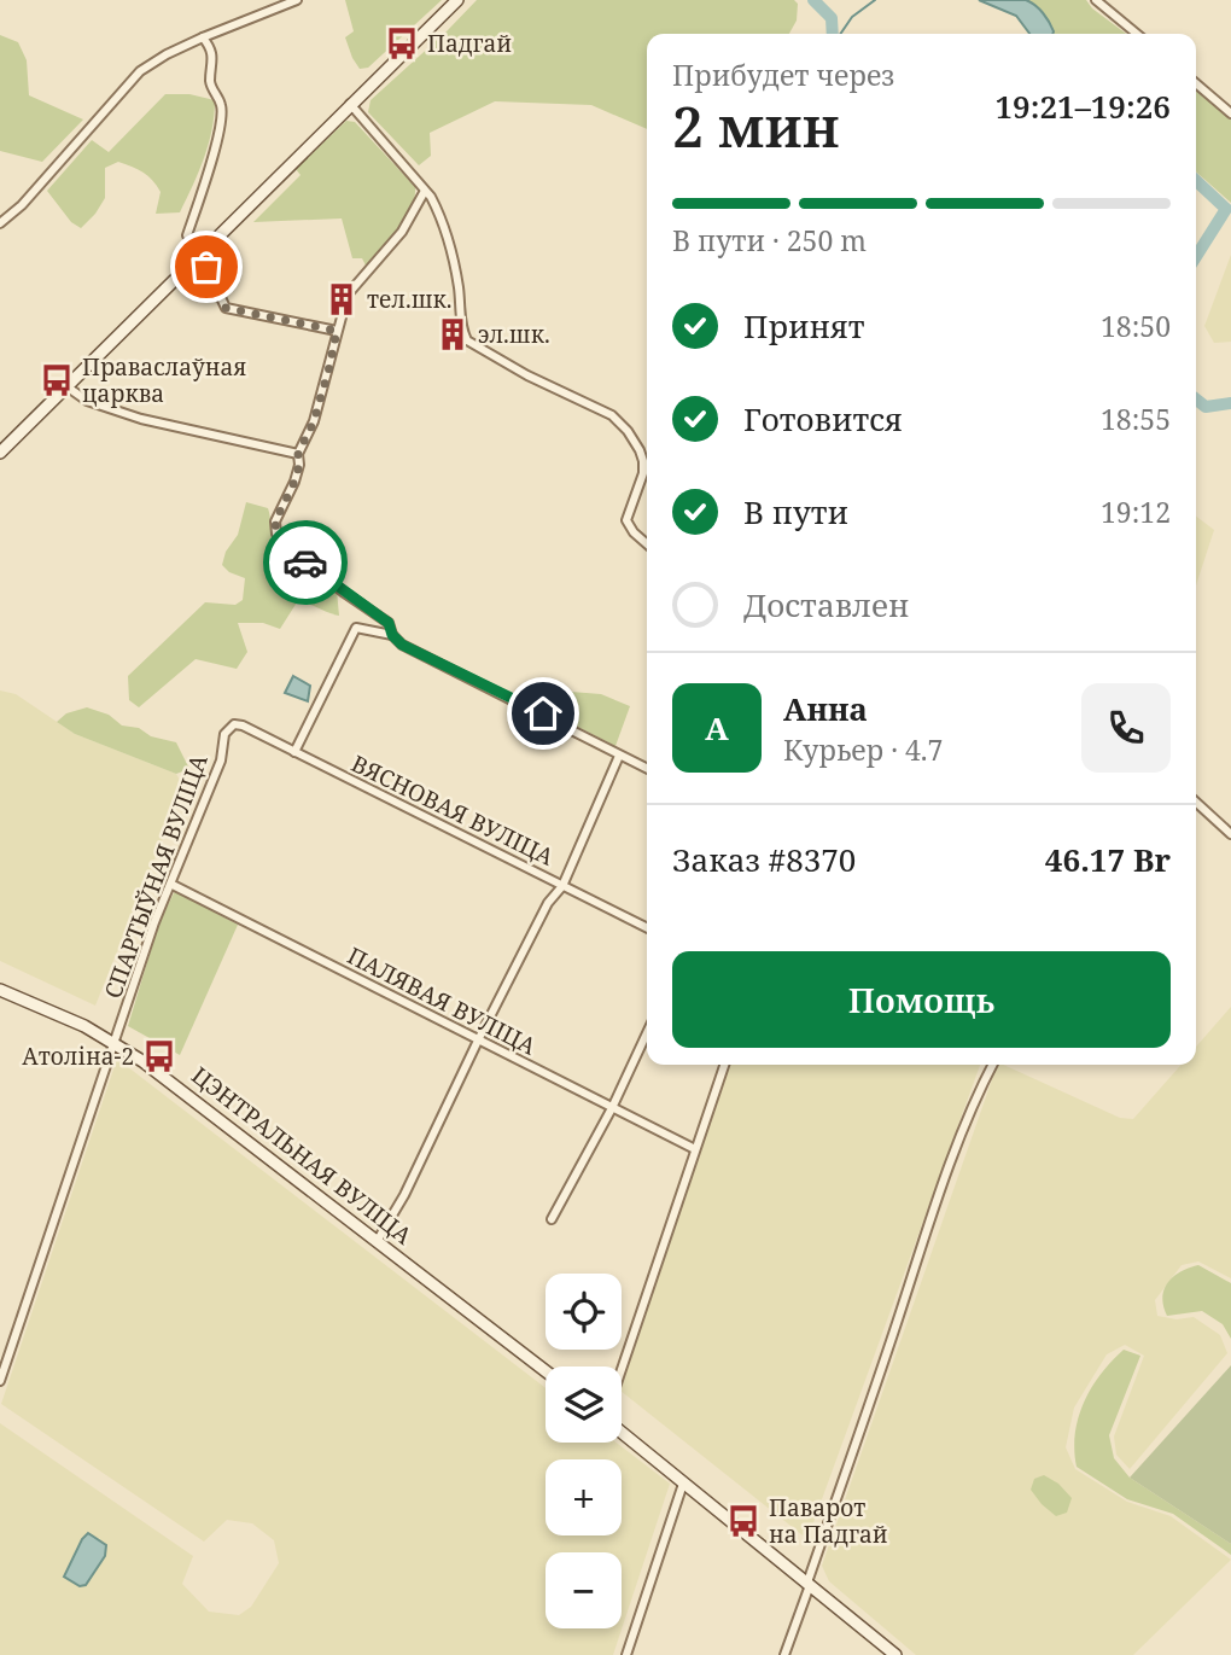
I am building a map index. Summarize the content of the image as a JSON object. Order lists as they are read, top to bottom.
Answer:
{
  "streets": {
    "street": [
      "ВЯСНОВАЯ ВУЛІЦА",
      "СПАРТЫЎНАЯ ВУЛІЦА",
      "ПАЛЯВАЯ ВУЛІЦА",
      "ЦЭНТРАЛЬНАЯ ВУЛІЦА"
    ]
  },
  "crossings": [
    ["ВЯСНОВАЯ ВУЛІЦА", "СПАРТЫЎНАЯ ВУЛІЦА"],
    ["СПАРТЫЎНАЯ ВУЛІЦА", "ПАЛЯВАЯ ВУЛІЦА"],
    ["СПАРТЫЎНАЯ ВУЛІЦА", "ЦЭНТРАЛЬНАЯ ВУЛІЦА"]
  ],
  "places": {
    "bus stop": [
      "Падгай",
      "Праваслаўная царква",
      "Атоліна-2",
      "Паварот на Падгай"
    ],
    "building": ["тел.шк.", "эл.шк."]
  },
  "page": {
    "heading": ["2 мин", "Прибудет через", "19:21–19:26"],
    "panel": [
      "Анна",
      "Курьер · 4.7",
      "Заказ #8370",
      "46.17 Br"
    ],
    "bar": "В пути · 250 m",
    "list": [
      ["Принят", "18:50"],
      ["Готовится", "18:55"],
      ["В пути", "19:12"],
      "Доставлен"
    ],
    "round": "А",
    "buttons": "Помощь",
    "map_buttons": ["+", "−"]
  }
}
